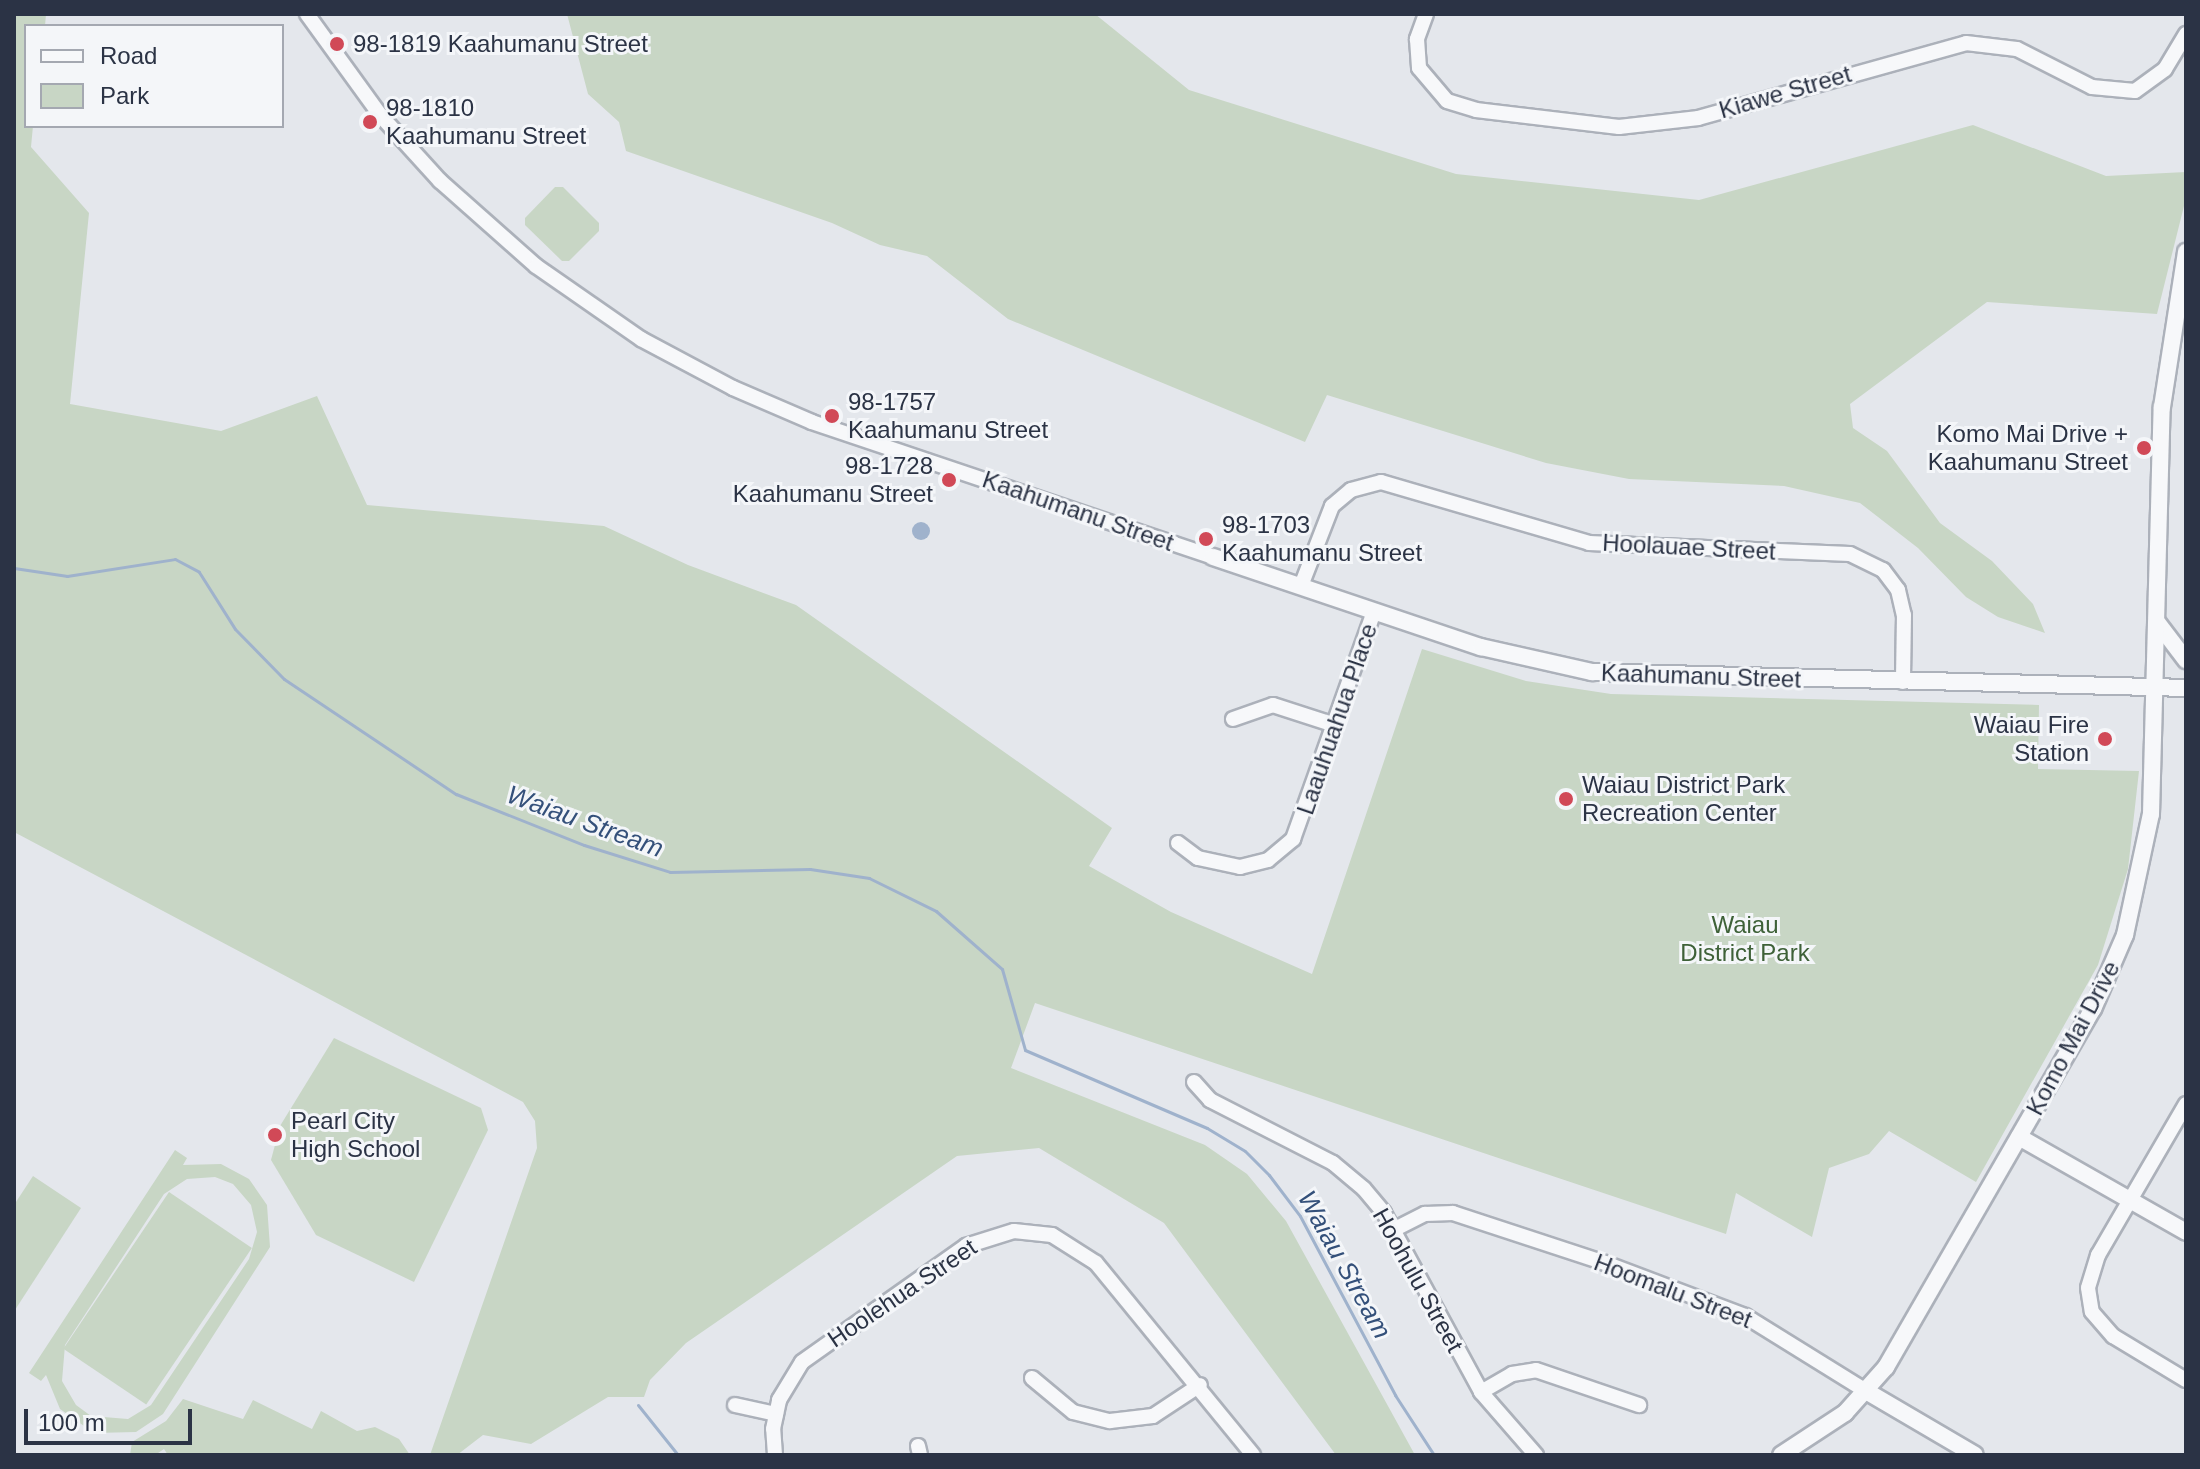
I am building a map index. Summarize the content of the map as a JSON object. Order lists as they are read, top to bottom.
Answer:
{
  "streets": {
    "street": [
      "Kiawe Street",
      "Kaahumanu Street",
      "Hoolauae Street",
      "Laauhuahua Place",
      "Komo Mai Drive",
      "Hoohulu Street",
      "Hoomalu Street",
      "Hoolehua Street"
    ]
  },
  "crossings": [
    ["Kaahumanu Street", "Hoolauae Street"],
    ["Kaahumanu Street", "Laauhuahua Place"],
    ["Kaahumanu Street", "Komo Mai Drive"],
    ["Komo Mai Drive", "Hoomalu Street"],
    ["Hoohulu Street", "Hoomalu Street"]
  ],
  "water": ["Waiau Stream"],
  "parks": ["Waiau District Park"],
  "places": [
    "98-1819 Kaahumanu Street",
    "98-1810 Kaahumanu Street",
    "98-1757 Kaahumanu Street",
    "Komo Mai Drive + Kaahumanu Street",
    "98-1728 Kaahumanu Street",
    "98-1703 Kaahumanu Street",
    "Waiau Fire Station",
    "Waiau District Park Recreation Center",
    "Pearl City High School"
  ],
  "legend": ["Road", "Park"],
  "scale_bar": "100 m"
}
